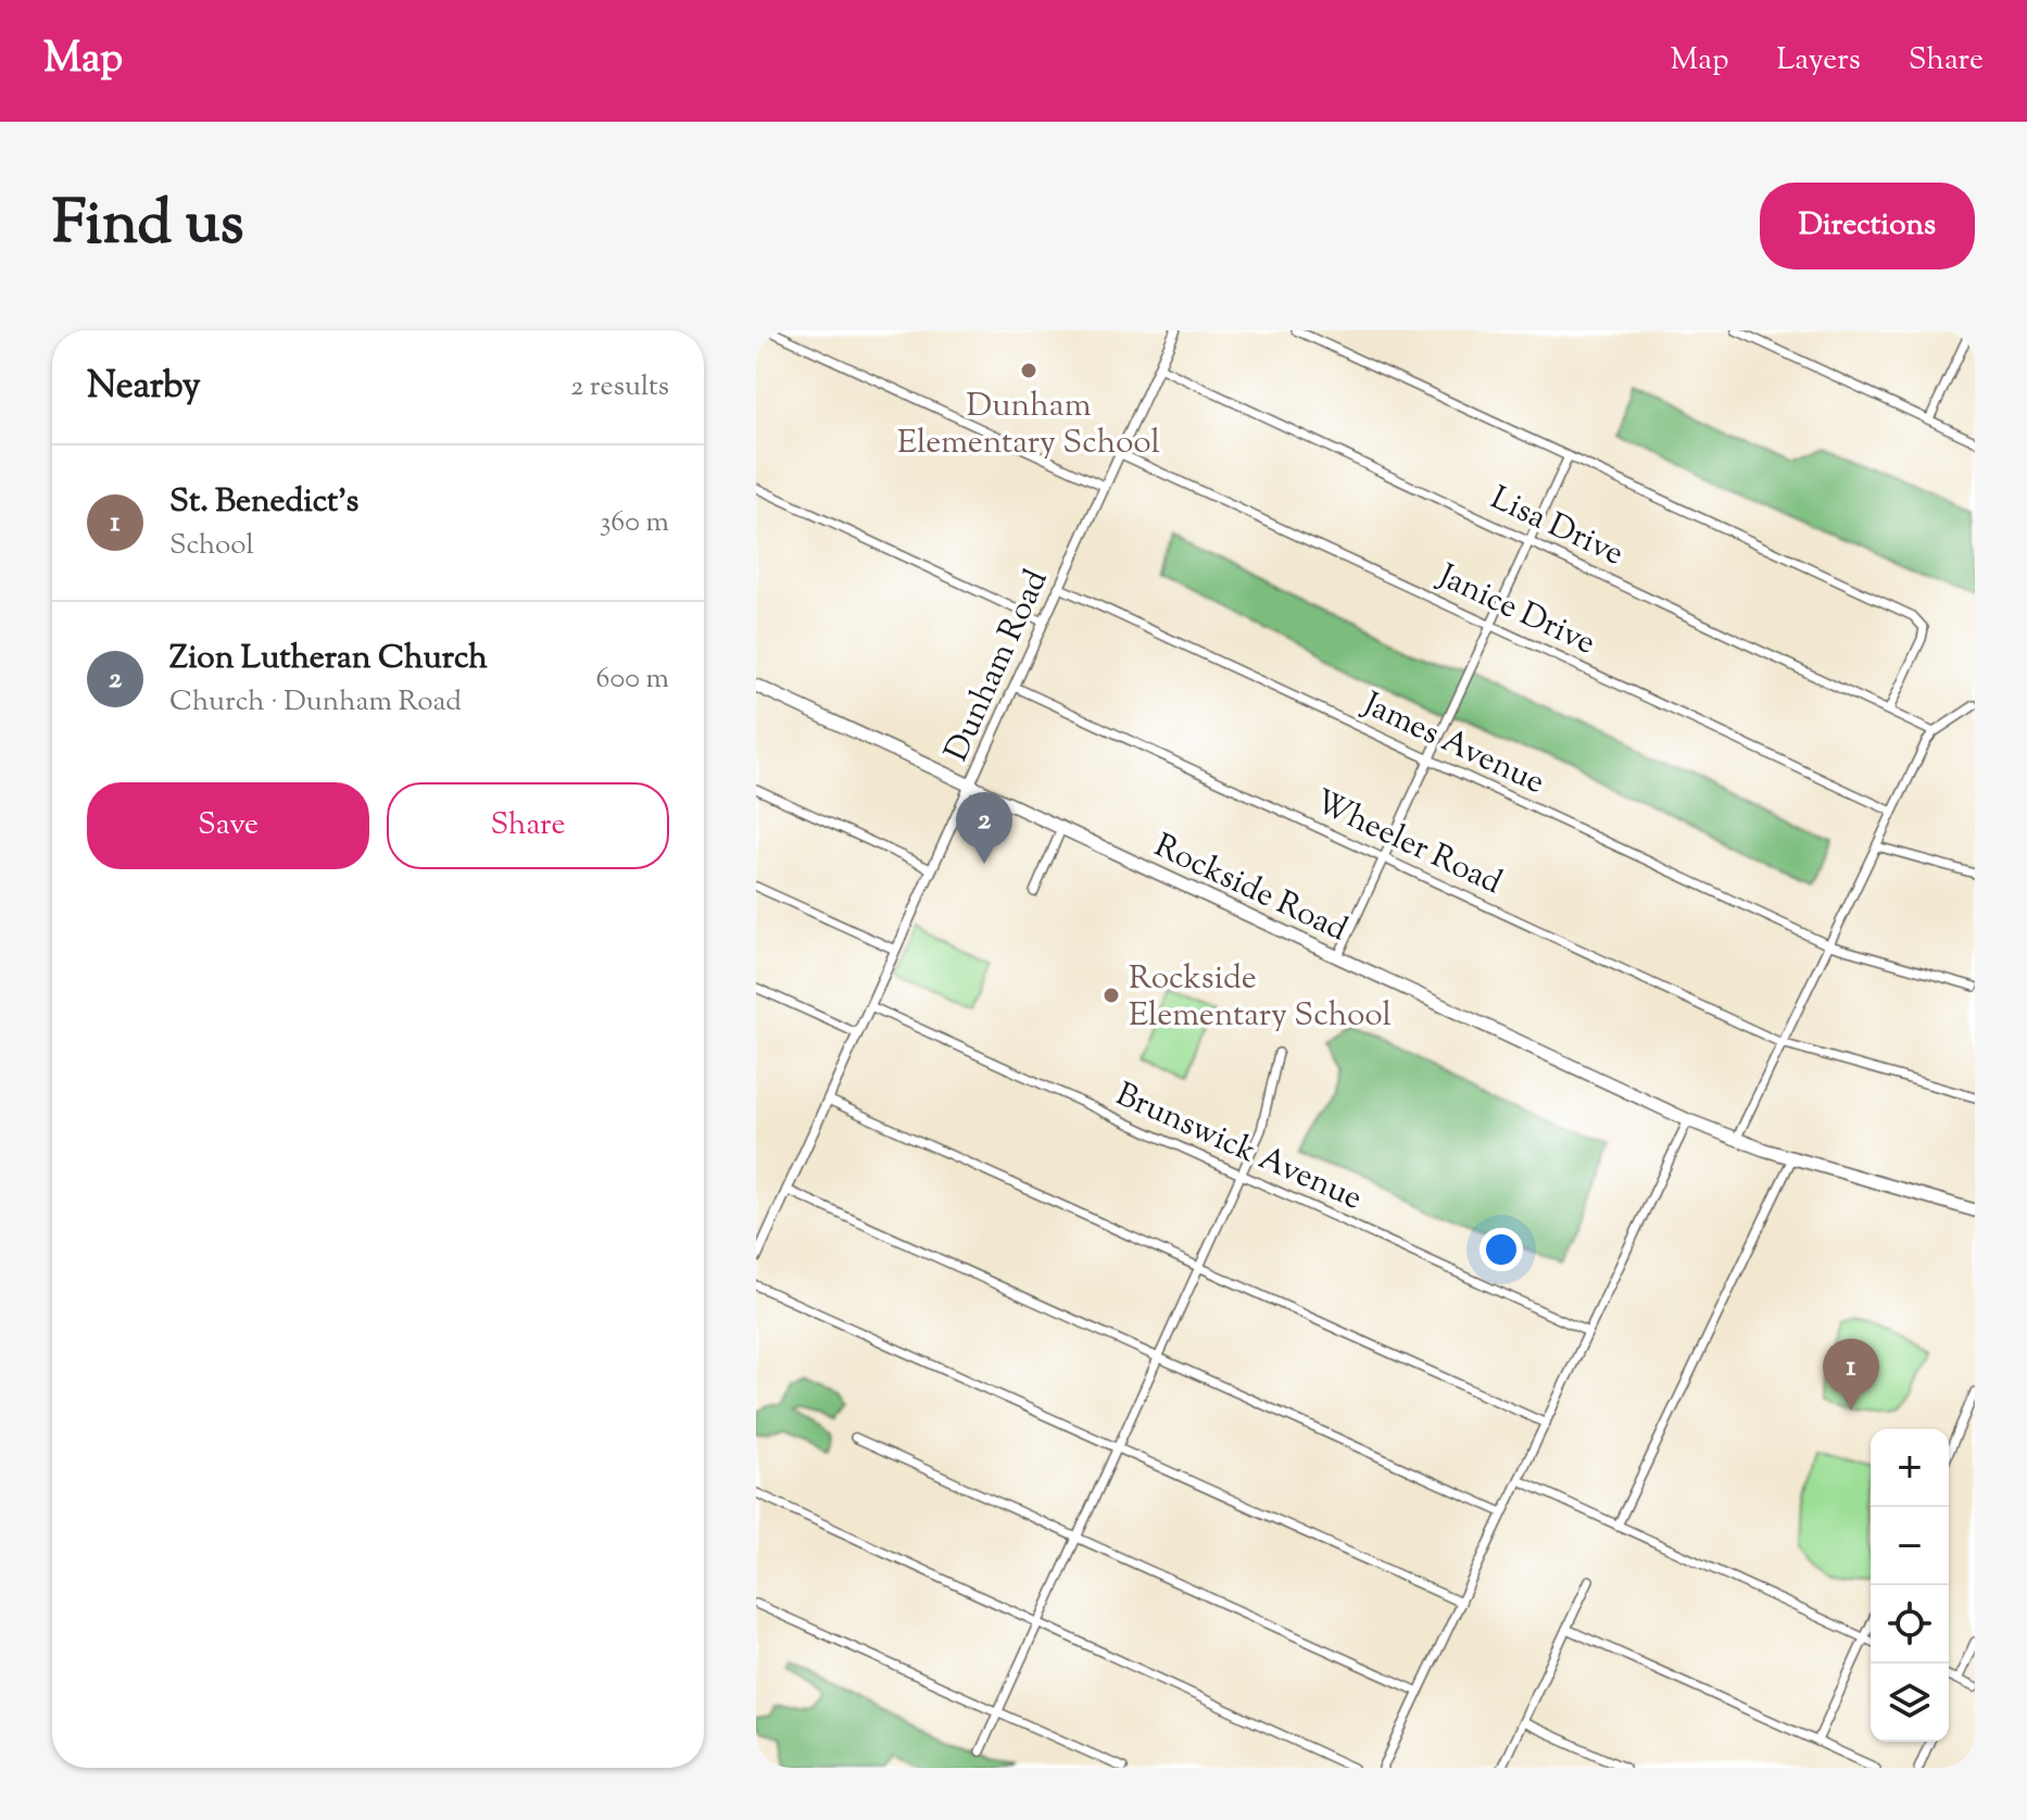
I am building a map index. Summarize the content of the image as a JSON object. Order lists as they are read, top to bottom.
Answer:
{
  "streets": {
    "main road": ["Rockside Road"],
    "street": [
      "Lisa Drive",
      "Janice Drive",
      "Dunham Road",
      "James Avenue",
      "Wheeler Road",
      "Brunswick Avenue"
    ]
  },
  "crossings": [
    ["Lisa Drive", "Dunham Road"],
    ["Janice Drive", "Dunham Road"],
    ["Dunham Road", "James Avenue"],
    ["Dunham Road", "Wheeler Road"],
    ["Dunham Road", "Rockside Road"],
    ["Dunham Road", "Brunswick Avenue"]
  ],
  "places": ["Dunham Elementary School", "Rockside Elementary School"],
  "page": {
    "header": "Map",
    "nav": ["Map", "Layers", "Share"],
    "title": "Find us",
    "buttons": [
      "Directions",
      ["Save", "Share"]
    ],
    "heading": ["Nearby", "2 results"],
    "list": [
      {
        "mark": "1",
        "name": "St. Benedict's",
        "note": "School",
        "value": "360 m"
      },
      {
        "mark": "2",
        "name": "Zion Lutheran Church",
        "note": "Church · Dunham Road",
        "value": "600 m"
      }
    ],
    "pins": ["2", "1"],
    "map_buttons": ["+", "−"]
  }
}
